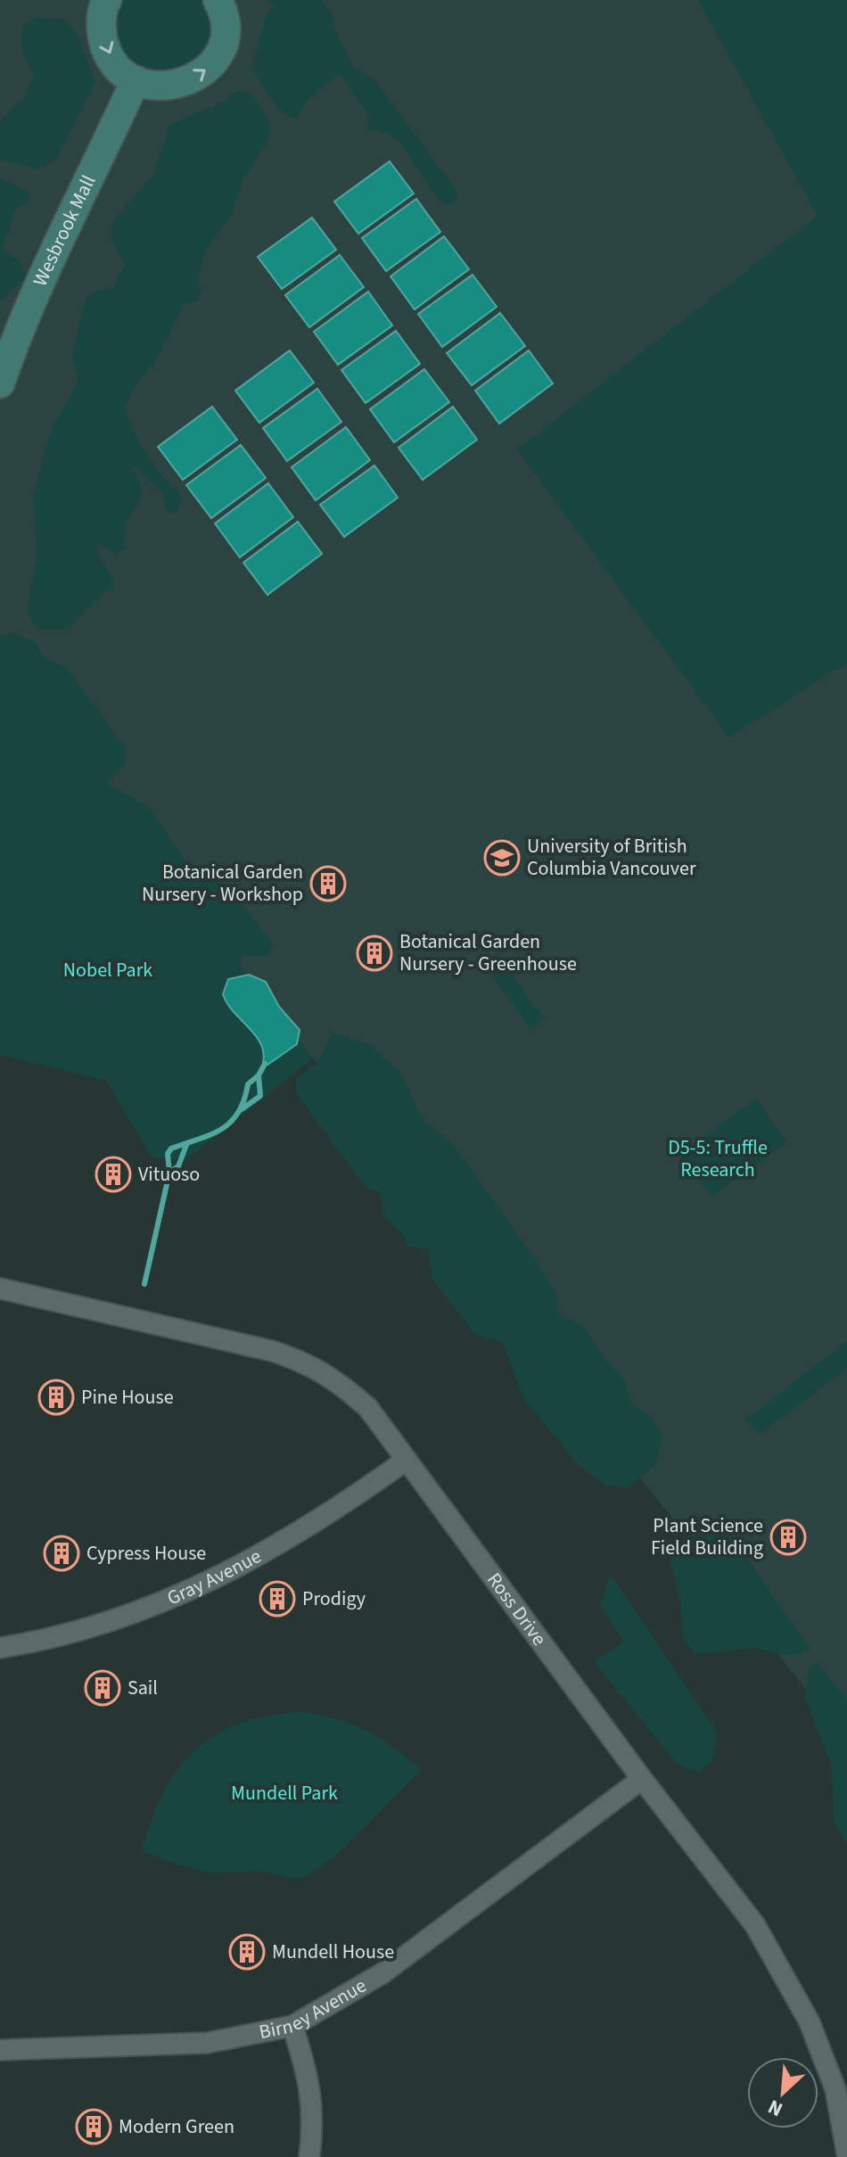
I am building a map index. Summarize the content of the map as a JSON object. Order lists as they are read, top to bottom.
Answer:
{
  "streets": {
    "street": [
      "Wesbrook Mall",
      "Gray Avenue",
      "Ross Drive",
      "Birney Avenue"
    ]
  },
  "crossings": [
    ["Gray Avenue", "Ross Drive"],
    ["Ross Drive", "Birney Avenue"]
  ],
  "parks": ["Nobel Park", "D5-5: Truffle Research", "Mundell Park"],
  "places": {
    "school or university": ["University of British Columbia Vancouver"],
    "building": [
      "Botanical Garden Nursery - Workshop",
      "Botanical Garden Nursery - Greenhouse",
      "Vituoso",
      "Pine House",
      "Plant Science Field Building",
      "Cypress House",
      "Prodigy",
      "Sail",
      "Mundell House",
      "Modern Green"
    ]
  },
  "north": "bottom left"
}
